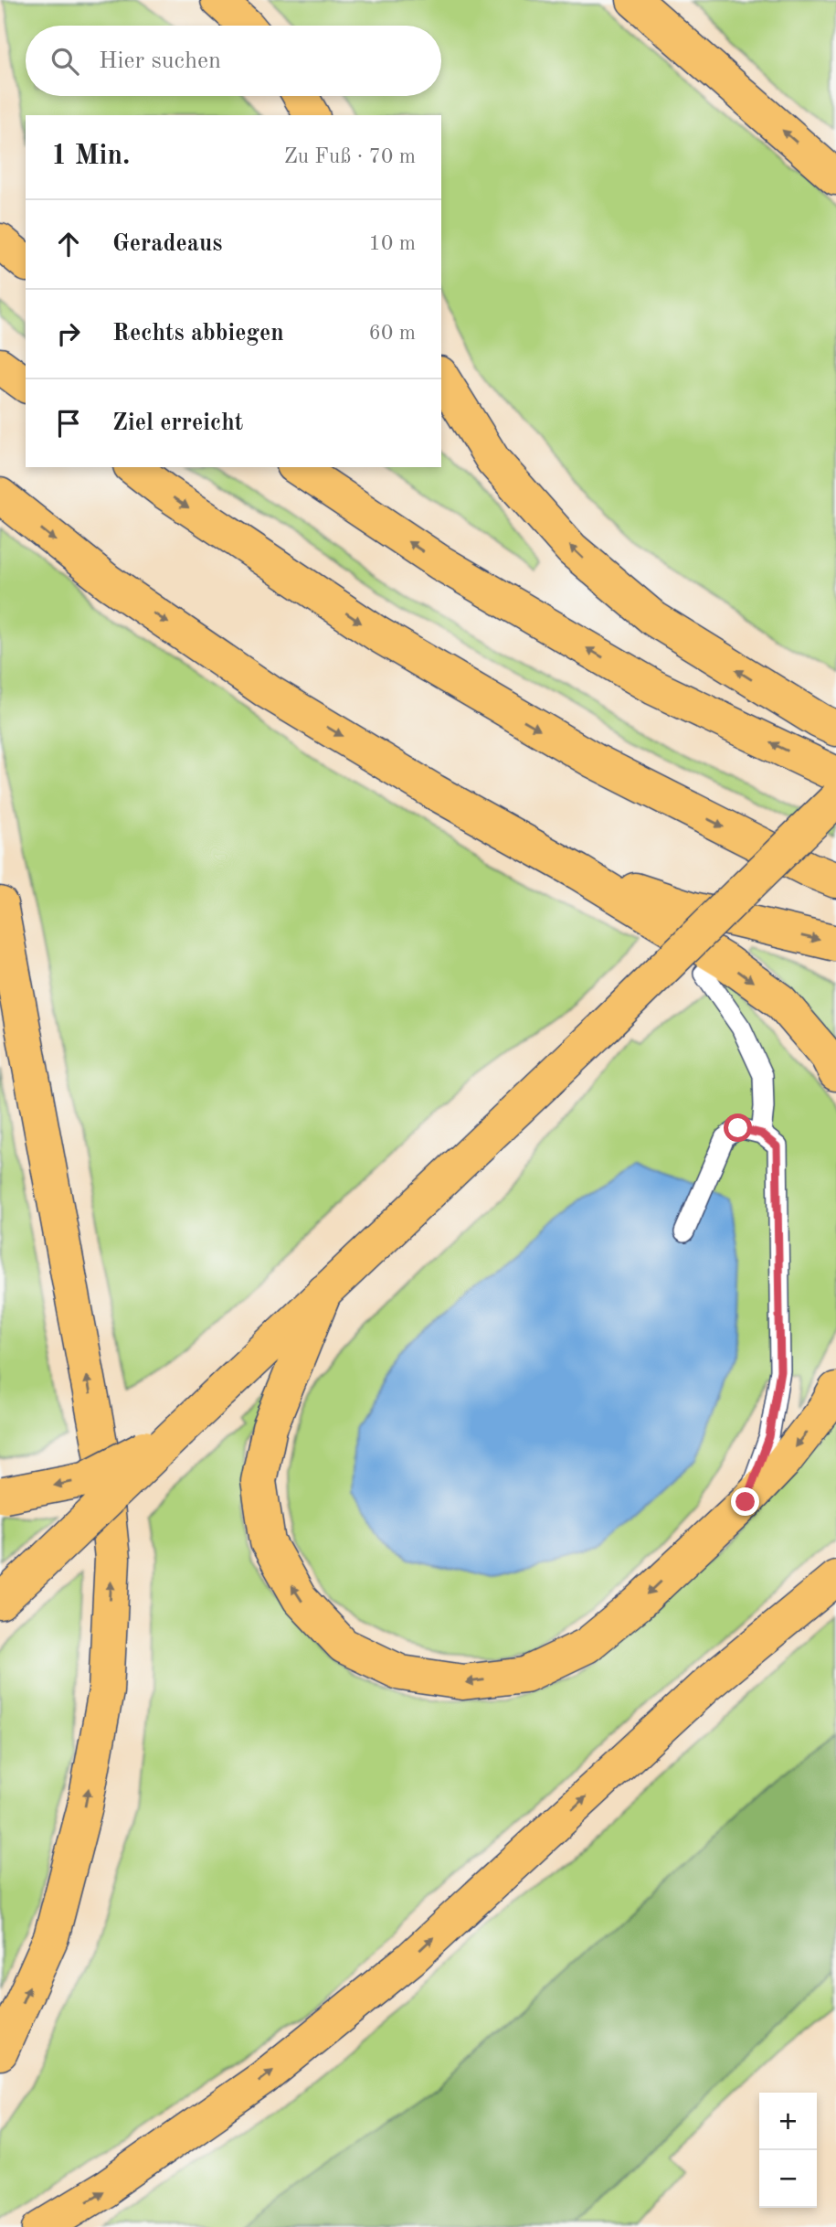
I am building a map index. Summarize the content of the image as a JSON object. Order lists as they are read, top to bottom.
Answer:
{
  "page": {
    "search": "Hier suchen",
    "heading": ["1 Min.", "Zu Fuß · 70 m"],
    "list": [
      ["Geradeaus", "10 m"],
      ["Rechts abbiegen", "60 m"],
      "Ziel erreicht"
    ],
    "map_buttons": ["+", "−"]
  }
}
